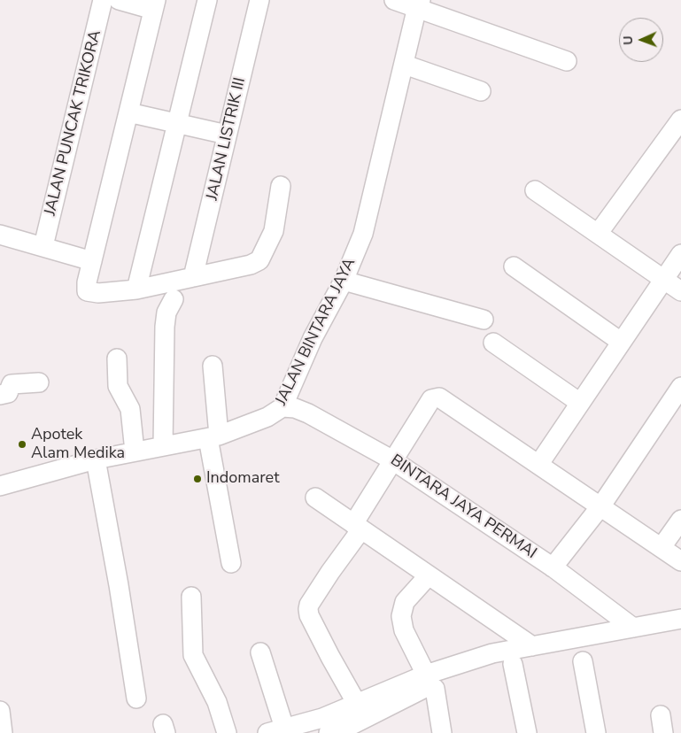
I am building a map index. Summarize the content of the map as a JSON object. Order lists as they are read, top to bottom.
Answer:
{
  "streets": {
    "street": [
      "JALAN PUNCAK TRIKORA",
      "JALAN LISTRIK III",
      "JALAN BINTARA JAYA",
      "BINTARA JAYA PERMAI"
    ]
  },
  "crossings": [
    ["JALAN BINTARA JAYA", "BINTARA JAYA PERMAI"]
  ],
  "places": ["Apotek Alam Medika", "Indomaret"],
  "north": "left"
}
